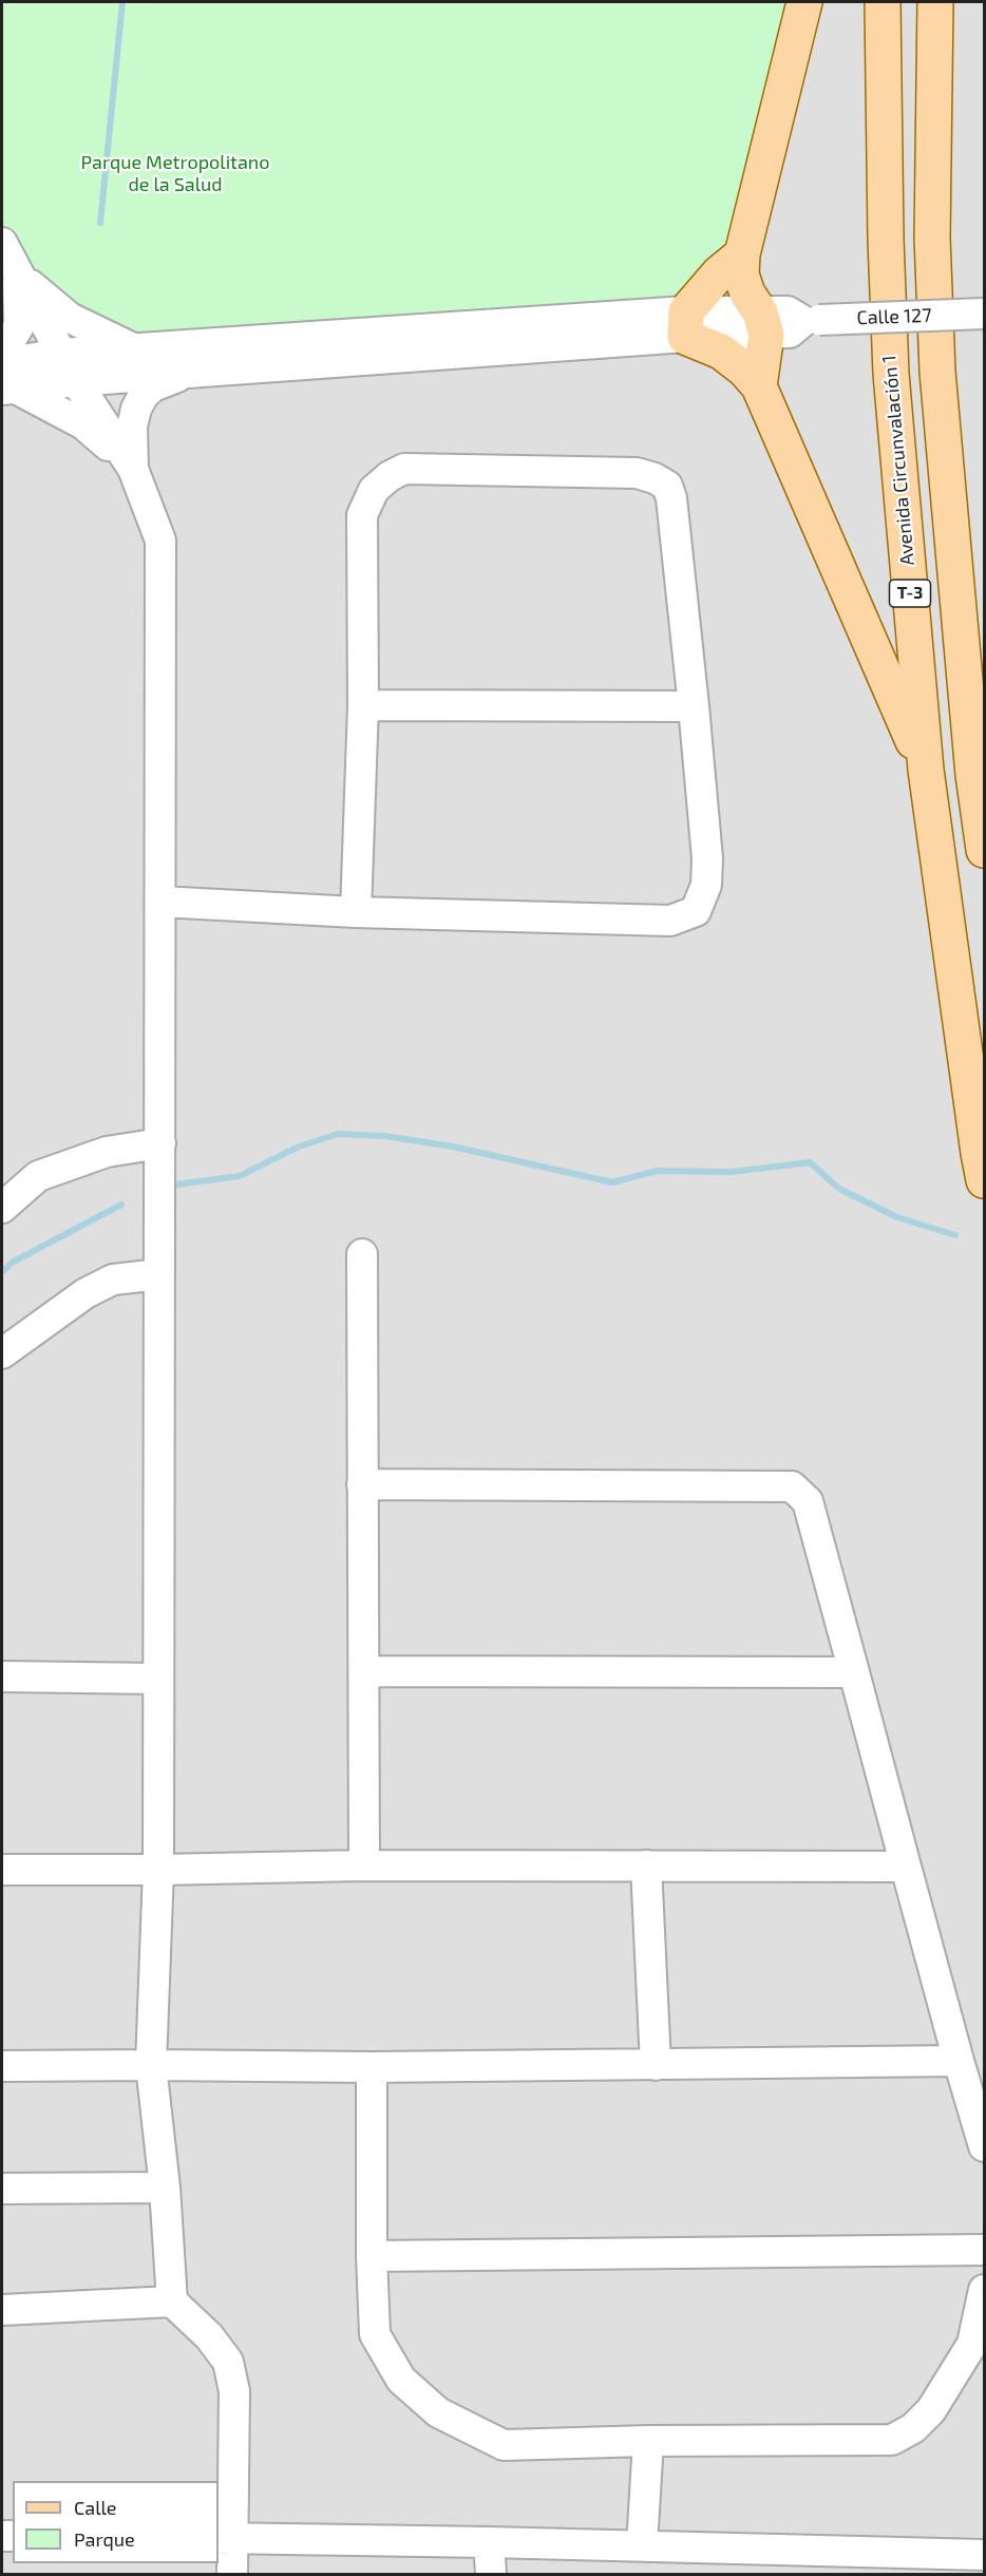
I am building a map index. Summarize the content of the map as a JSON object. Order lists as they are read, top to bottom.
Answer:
{
  "streets": {
    "main road": ["Avenida Circunvalación 1", "T-3"],
    "street": ["Calle 127"]
  },
  "parks": ["Parque Metropolitano de la Salud"],
  "legend": ["Calle", "Parque"]
}
